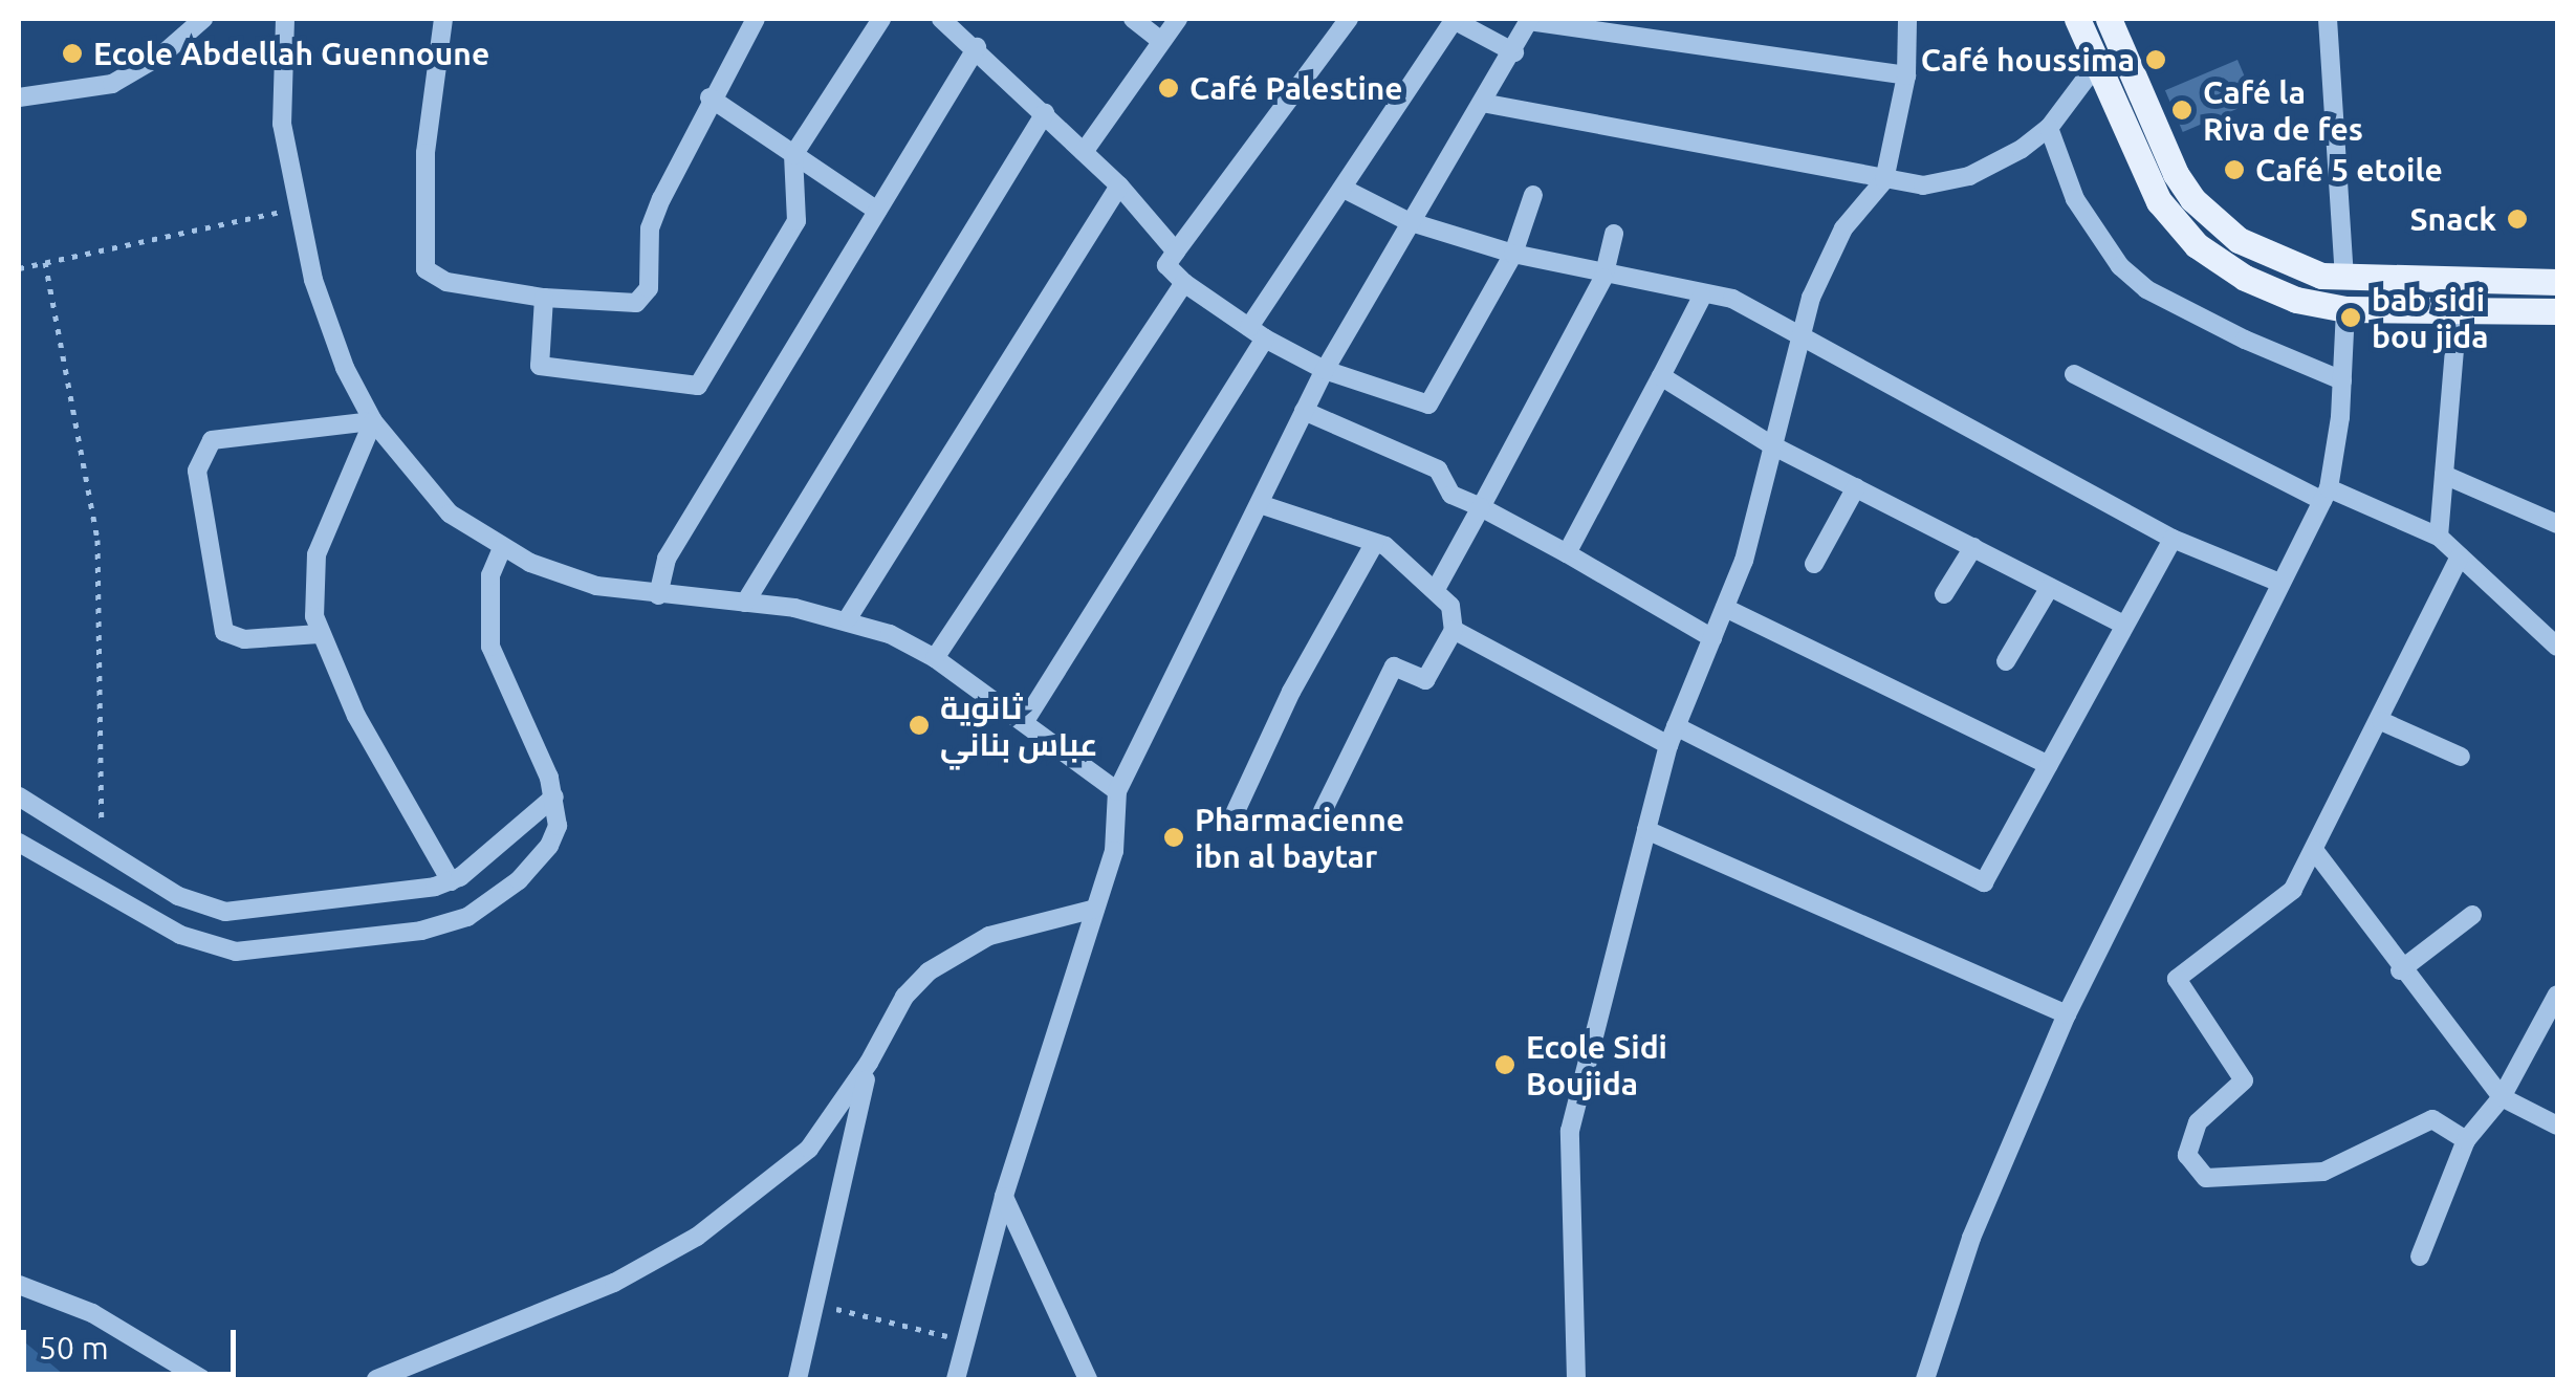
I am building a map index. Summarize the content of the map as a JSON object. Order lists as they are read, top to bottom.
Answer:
{
  "places": [
    "Ecole Abdellah Guennoune",
    "Café houssima",
    "Café Palestine",
    "Café la Riva de fes",
    "Café 5 etoile",
    "Snack",
    "bab sidi bou jida",
    "ثانوية عباس بناني",
    "Pharmacienne ibn al baytar",
    "Ecole Sidi Boujida"
  ],
  "scale_bar": "50 m"
}
